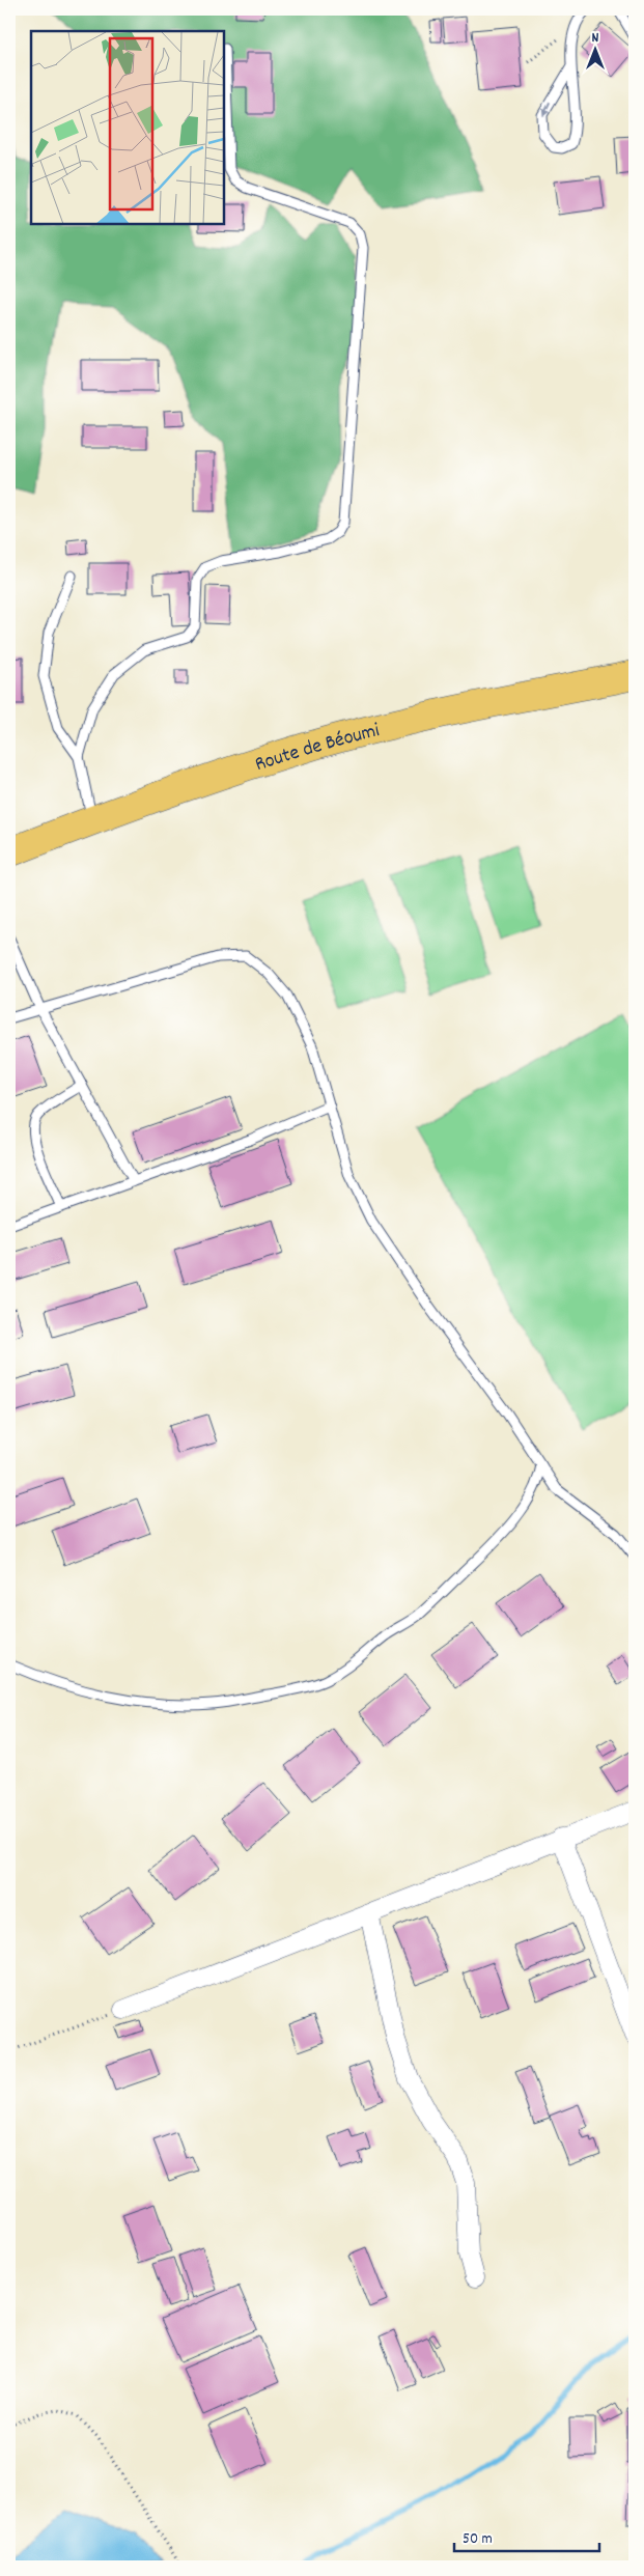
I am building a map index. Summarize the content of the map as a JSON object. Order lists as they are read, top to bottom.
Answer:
{
  "streets": {
    "main road": ["Route de Béoumi"]
  },
  "scale_bar": "50 m",
  "north": "top"
}
